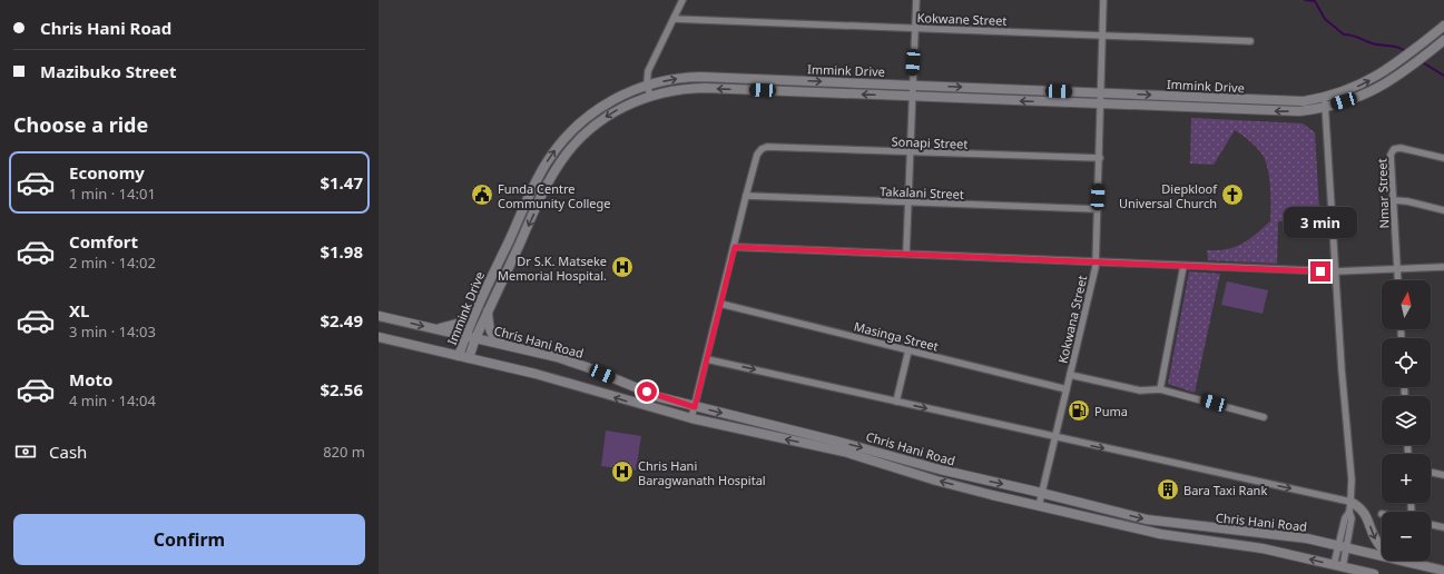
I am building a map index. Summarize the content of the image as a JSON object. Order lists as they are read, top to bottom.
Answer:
{
  "streets": {
    "main road": ["Immink Drive", "Chris Hani Road"],
    "street": [
      "Kokwane Street",
      "Sonapi Street",
      "Takalani Street",
      "Nmar Street",
      "Kokwana Street",
      "Masinga Street"
    ]
  },
  "crossings": [
    ["Kokwane Street", "Kokwana Street"],
    ["Immink Drive", "Kokwana Street"],
    ["Immink Drive", "Chris Hani Road"],
    ["Sonapi Street", "Takalani Street"],
    ["Sonapi Street", "Kokwana Street"],
    ["Takalani Street", "Kokwana Street"],
    ["Kokwana Street", "Masinga Street"],
    ["Kokwana Street", "Chris Hani Road"]
  ],
  "places": {
    "public building": ["Funda Centre Community College"],
    "church": ["Diepkloof Universal Church"],
    "hospital": ["Dr S.K. Matseke Memorial Hospital.", "Chris Hani Baragwanath Hospital"],
    "fuel station": ["Puma"],
    "building": ["Bara Taxi Rank"]
  },
  "north": "top",
  "page": {
    "banner": ["Chris Hani Road", "Mazibuko Street"],
    "heading": "Choose a ride",
    "list": [
      {
        "name": "Economy",
        "note": "1 min · 14:01",
        "value": "$1.47"
      },
      {
        "name": "Comfort",
        "note": "2 min · 14:02",
        "value": "$1.98"
      },
      {
        "name": "XL",
        "note": "3 min · 14:03",
        "value": "$2.49"
      },
      {
        "name": "Moto",
        "note": "4 min · 14:04",
        "value": "$2.56"
      }
    ],
    "bubble": "3 min",
    "map_buttons": ["+", "−"],
    "pay": ["Cash", "820 m"],
    "buttons": "Confirm"
  }
}
